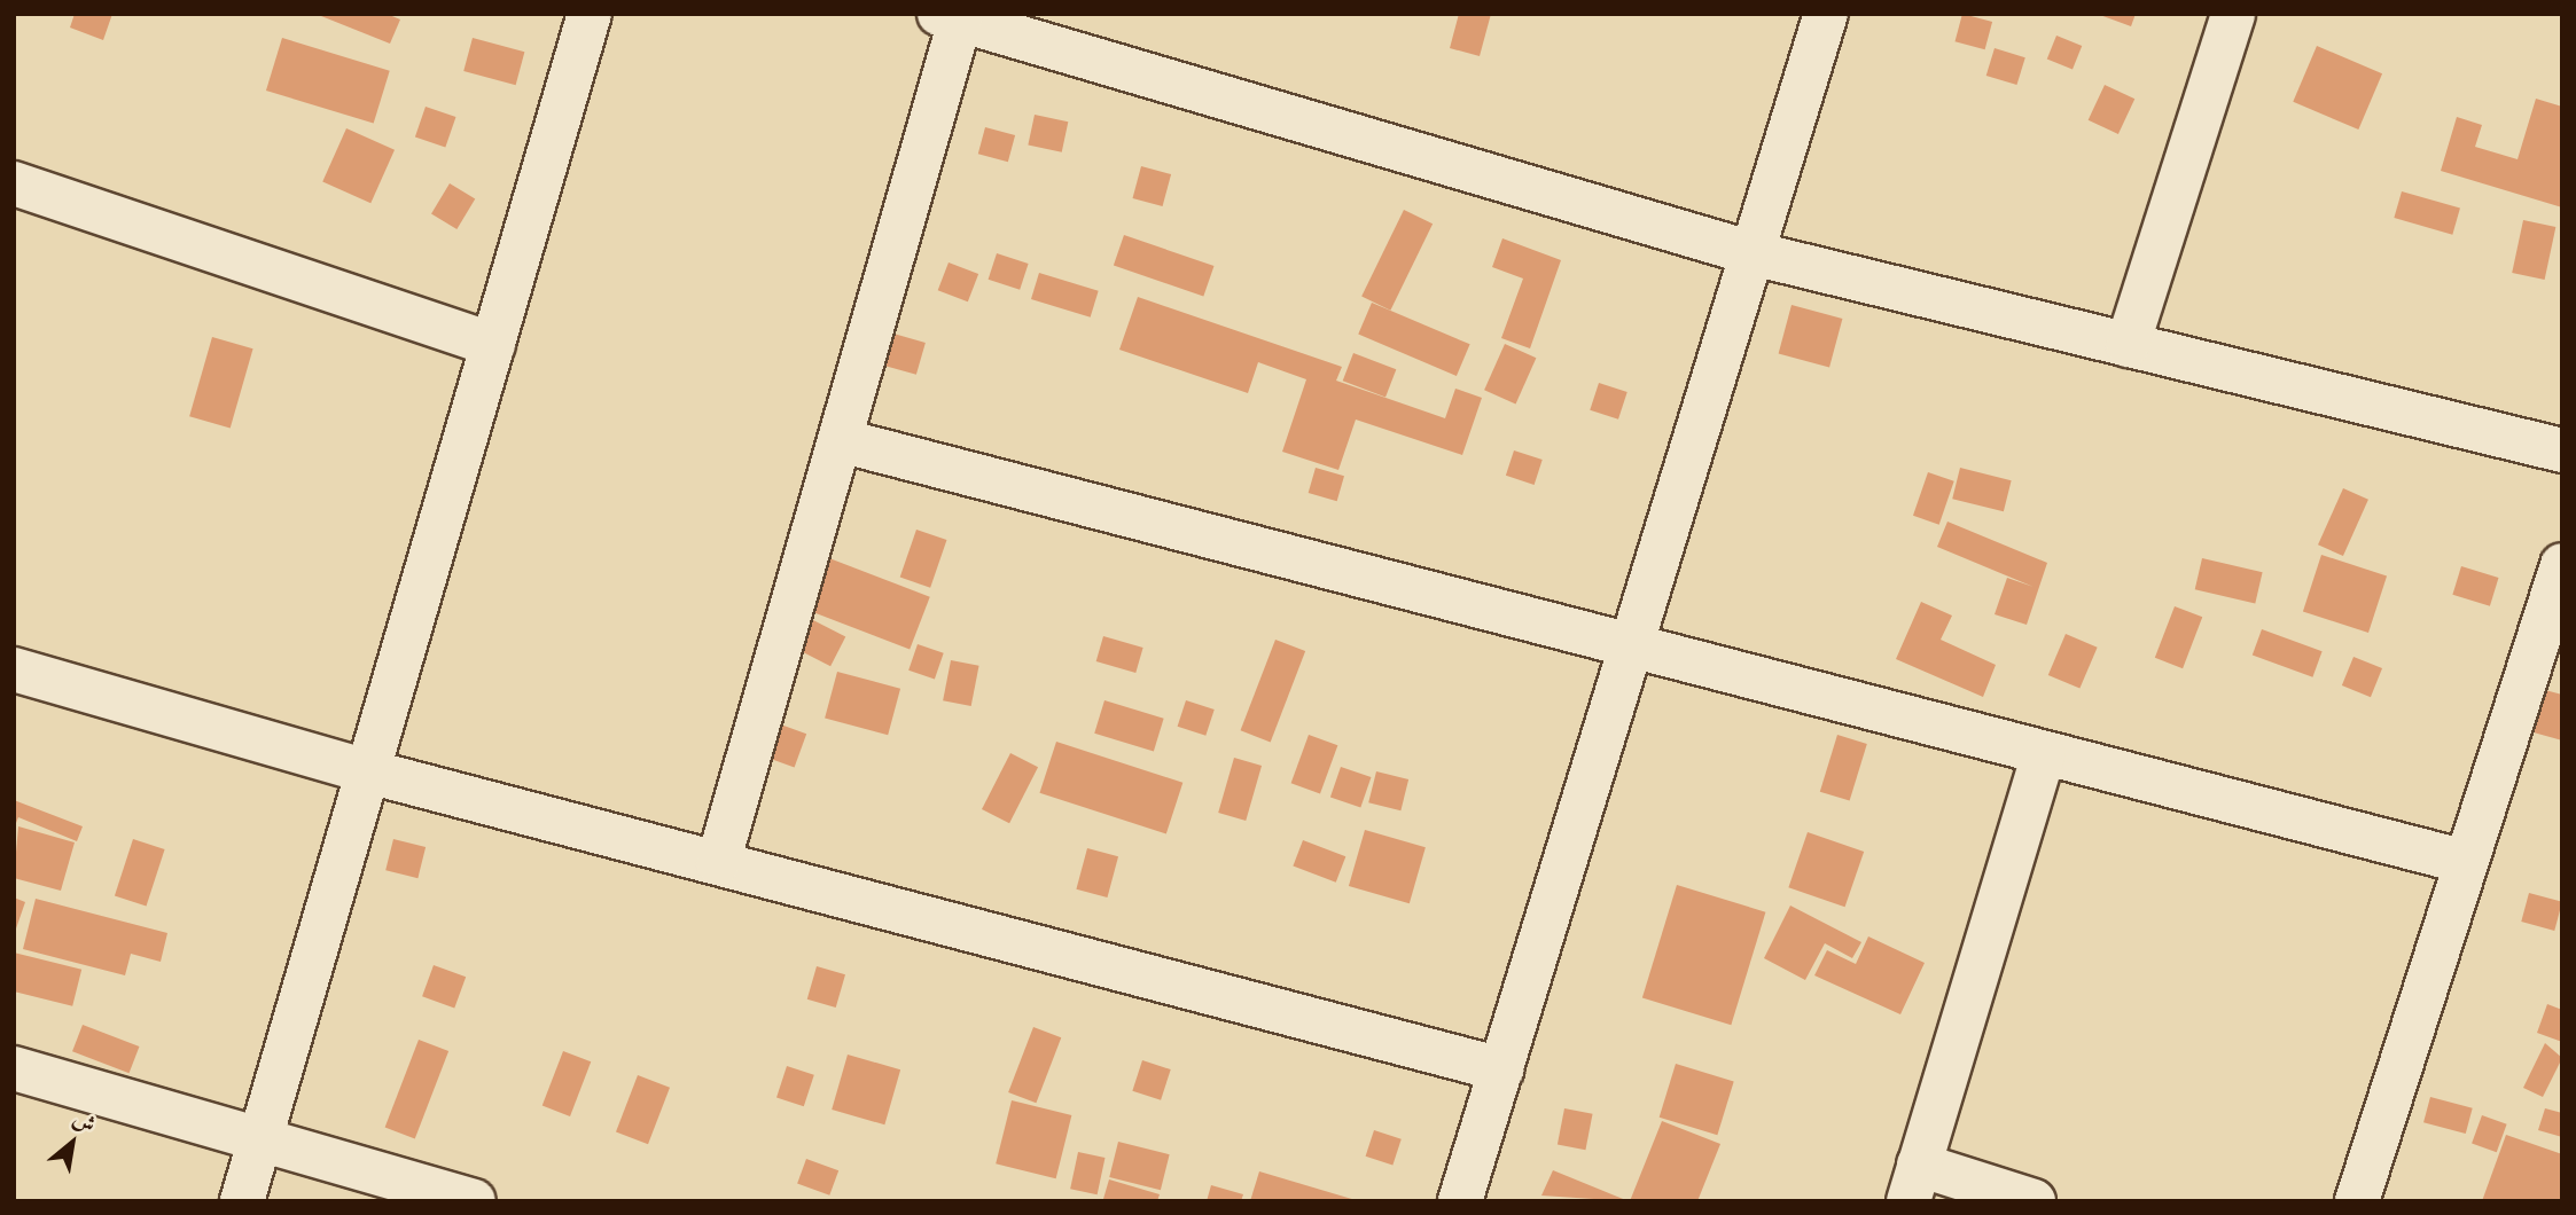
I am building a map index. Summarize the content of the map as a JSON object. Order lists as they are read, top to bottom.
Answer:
{
  "north": "top right"
}
